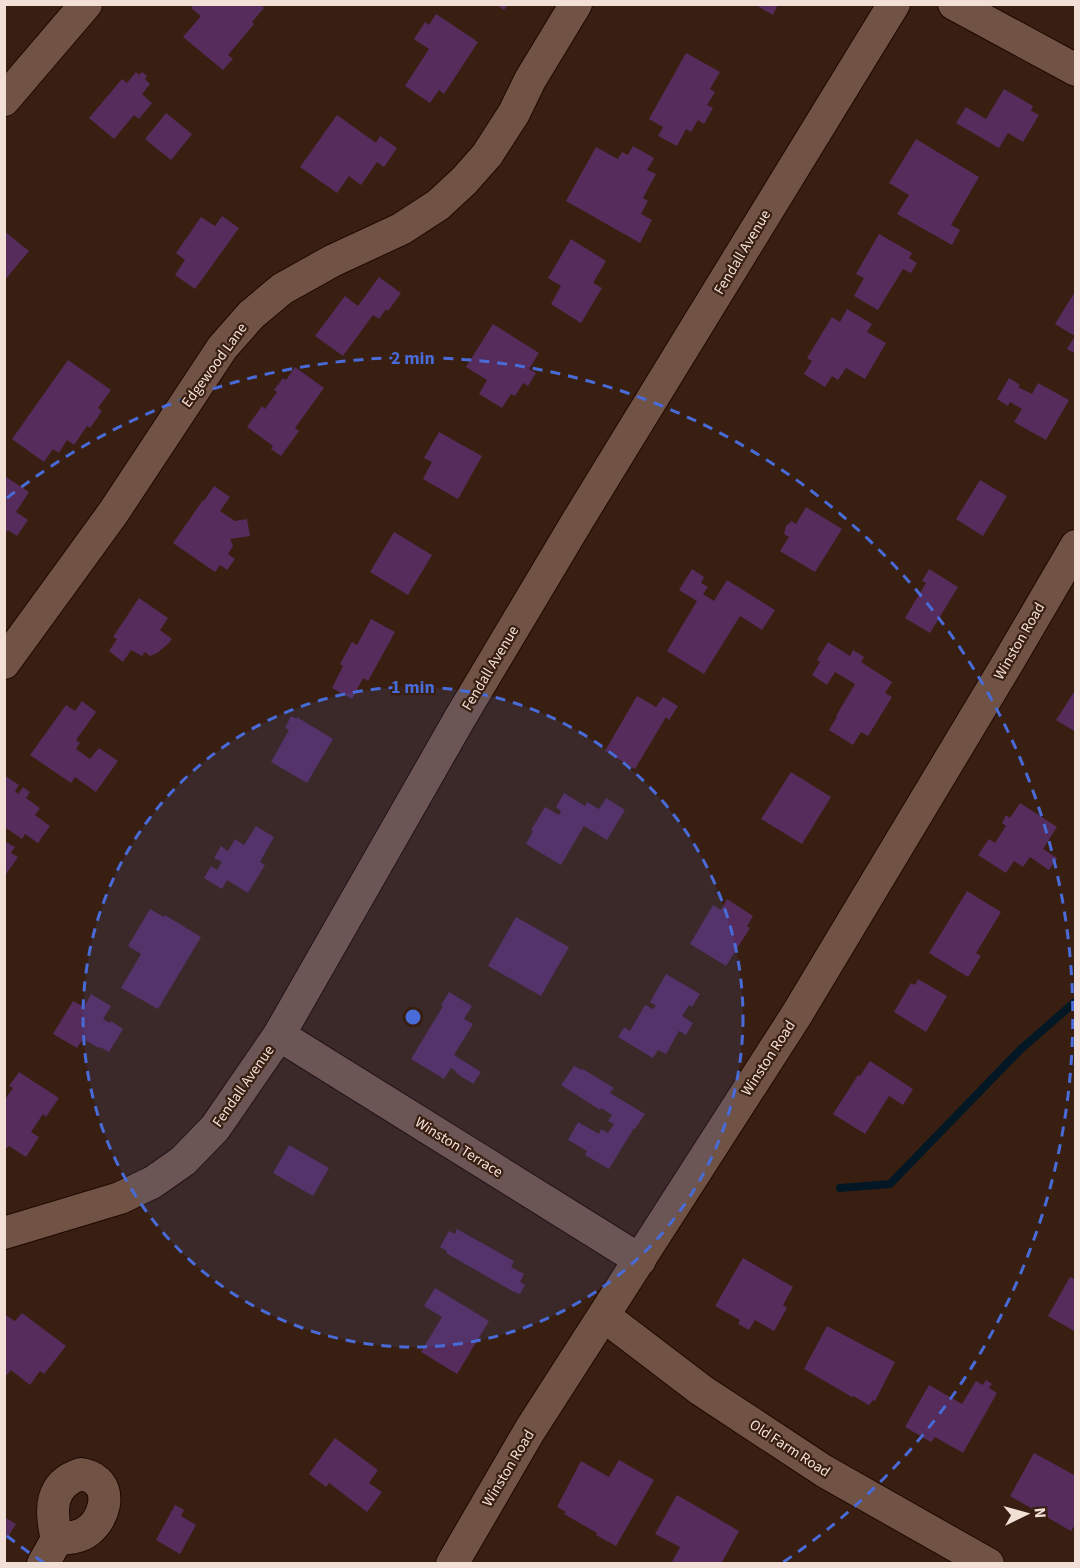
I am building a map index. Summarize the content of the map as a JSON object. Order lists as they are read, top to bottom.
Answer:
{
  "streets": {
    "street": [
      "Fendall Avenue",
      "Edgewood Lane",
      "Winston Road",
      "Winston Terrace",
      "Old Farm Road"
    ]
  },
  "crossings": [
    ["Fendall Avenue", "Winston Terrace"],
    ["Winston Road", "Winston Terrace"],
    ["Winston Road", "Old Farm Road"]
  ],
  "north": "right",
  "rings": ["2 min", "1 min"]
}
